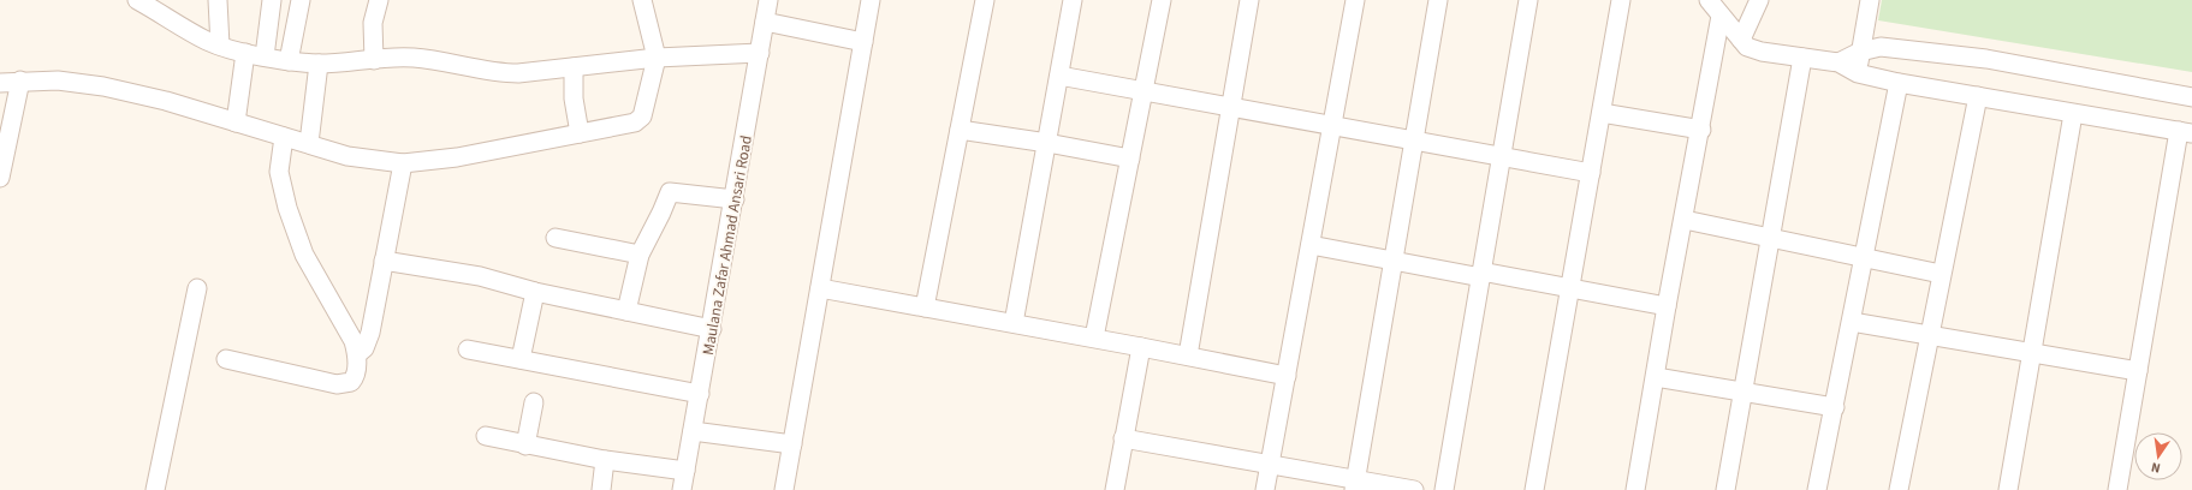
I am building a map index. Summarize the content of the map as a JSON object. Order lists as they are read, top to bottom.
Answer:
{
  "streets": {
    "street": ["Maulana Zafar Ahmad Ansari Road"]
  },
  "north": "bottom"
}
